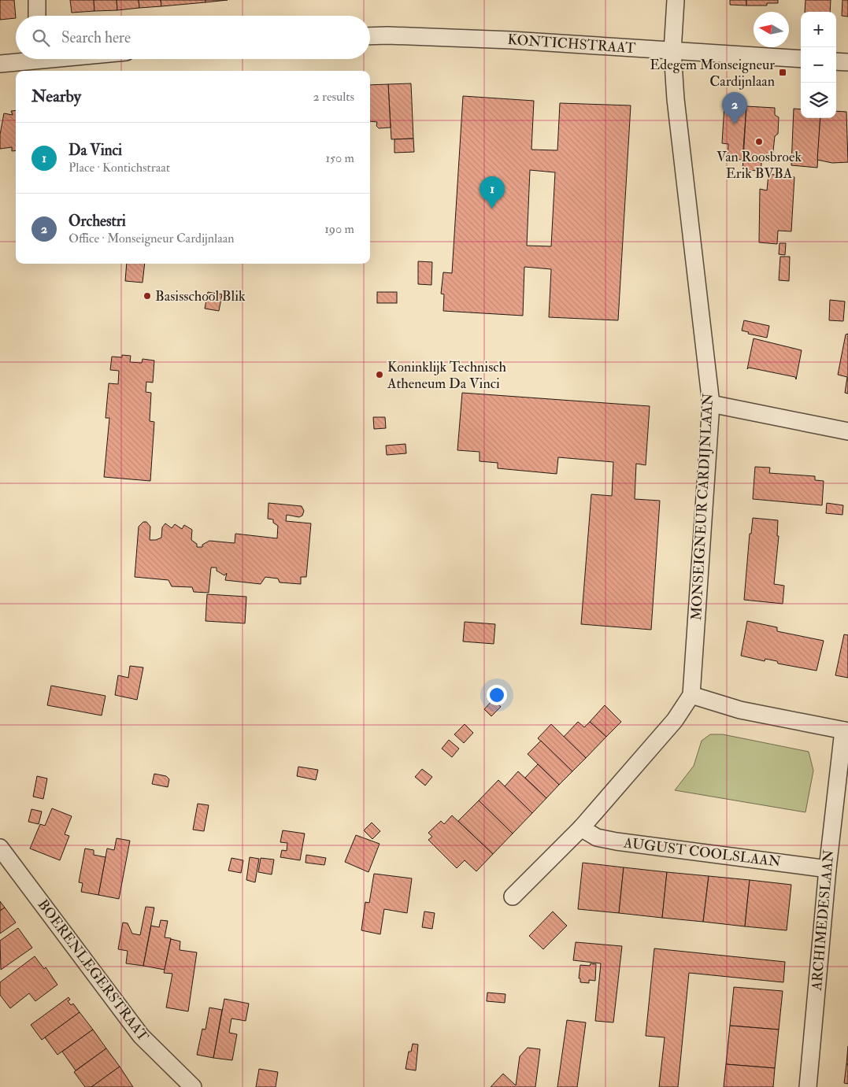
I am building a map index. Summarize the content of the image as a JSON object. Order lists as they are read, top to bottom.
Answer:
{
  "streets": {
    "street": [
      "KONTICHSTRAAT",
      "MONSEIGNEUR CARDIJNLAAN",
      "AUGUST COOLSLAAN",
      "ARCHIMEDESLAAN",
      "BOERENLEGERSTRAAT"
    ]
  },
  "crossings": [
    ["KONTICHSTRAAT", "MONSEIGNEUR CARDIJNLAAN"],
    ["MONSEIGNEUR CARDIJNLAAN", "AUGUST COOLSLAAN"],
    ["AUGUST COOLSLAAN", "ARCHIMEDESLAAN"]
  ],
  "places": {
    "transit": ["Edegem Monseigneur Cardijnlaan"],
    "other": ["Van Roosbroek Erik BVBA", "Basisschool Blik", "Koninklijk Technisch Atheneum Da Vinci"]
  },
  "north": "left",
  "page": {
    "map_buttons": ["+", "−"],
    "search": "Search here",
    "heading": ["Nearby", "2 results"],
    "pins": ["2", "1"],
    "list": [
      {
        "mark": "1",
        "name": "Da Vinci",
        "note": "Place · Kontichstraat",
        "value": "150 m"
      },
      {
        "mark": "2",
        "name": "Orchestri",
        "note": "Office · Monseigneur Cardijnlaan",
        "value": "190 m"
      }
    ]
  }
}
